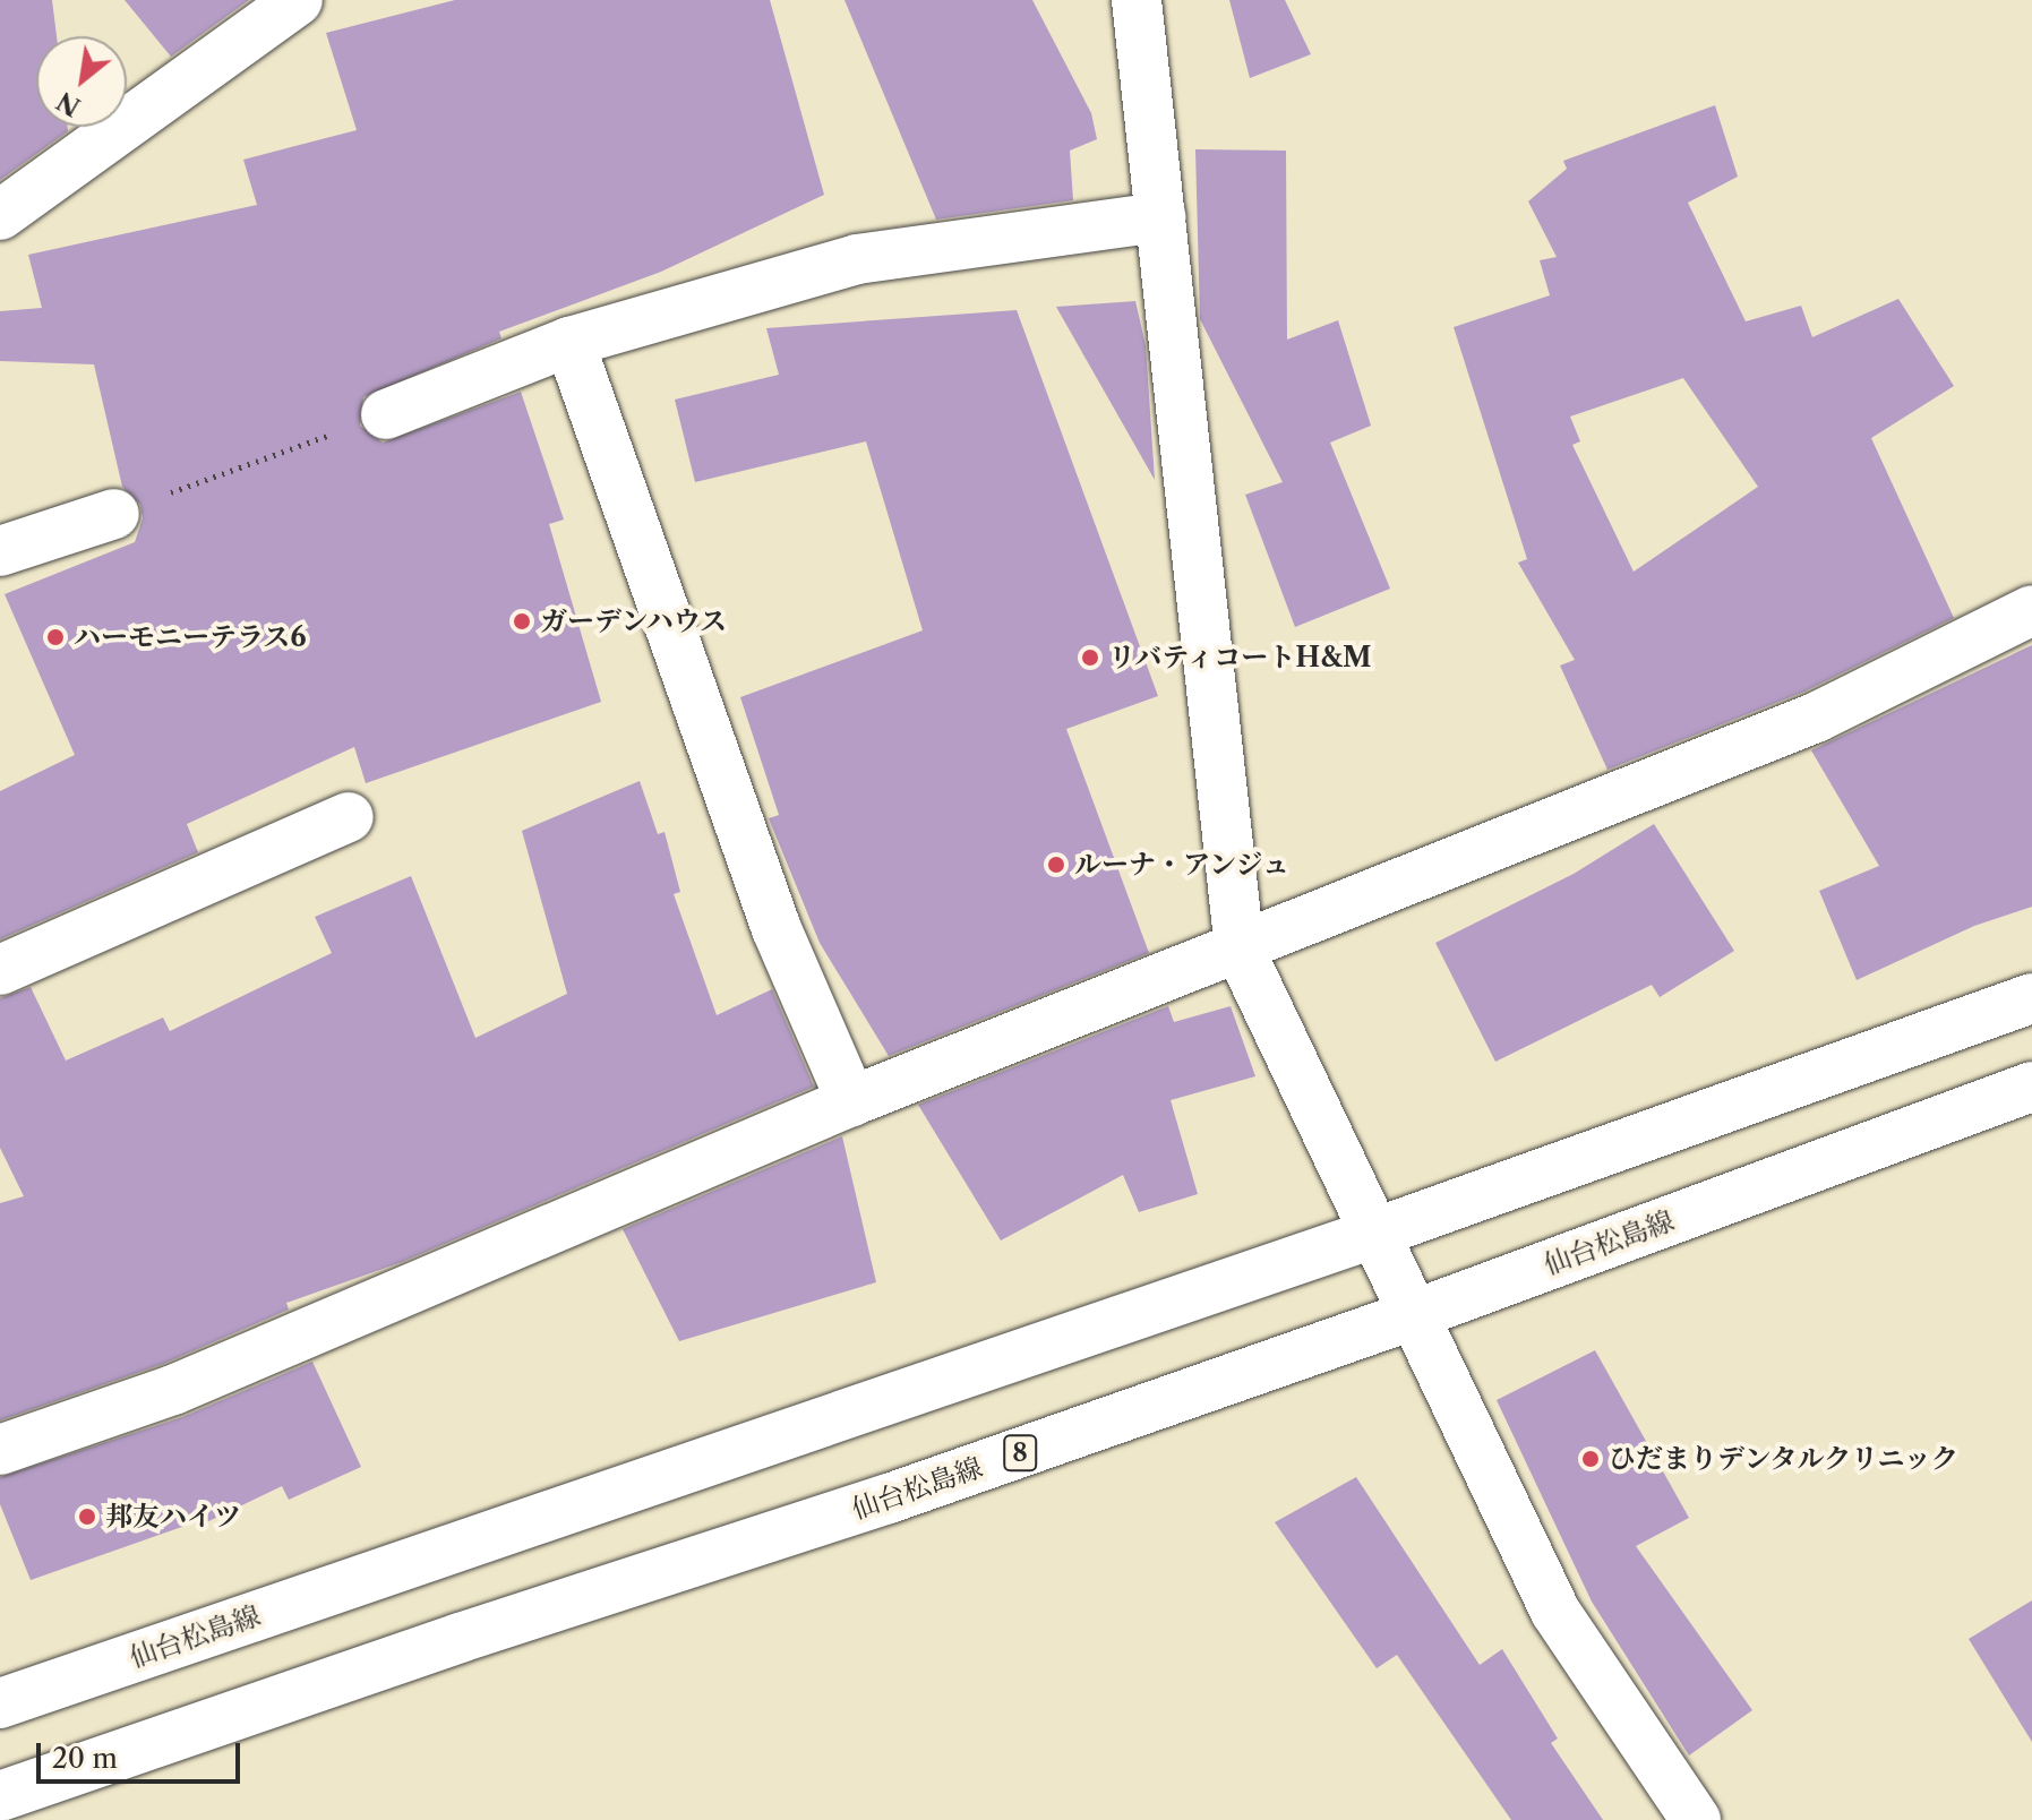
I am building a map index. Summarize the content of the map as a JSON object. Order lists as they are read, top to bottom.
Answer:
{
  "streets": {
    "street": ["仙台松島線", "8"]
  },
  "places": [
    "ガーデンハウス",
    "ハーモニーテラス6",
    "リバティコートH&M",
    "ルーナ・アンジュ",
    "ひだまりデンタルクリニック",
    "邦友ハイツ"
  ],
  "scale_bar": "20 m",
  "north": "bottom left"
}
